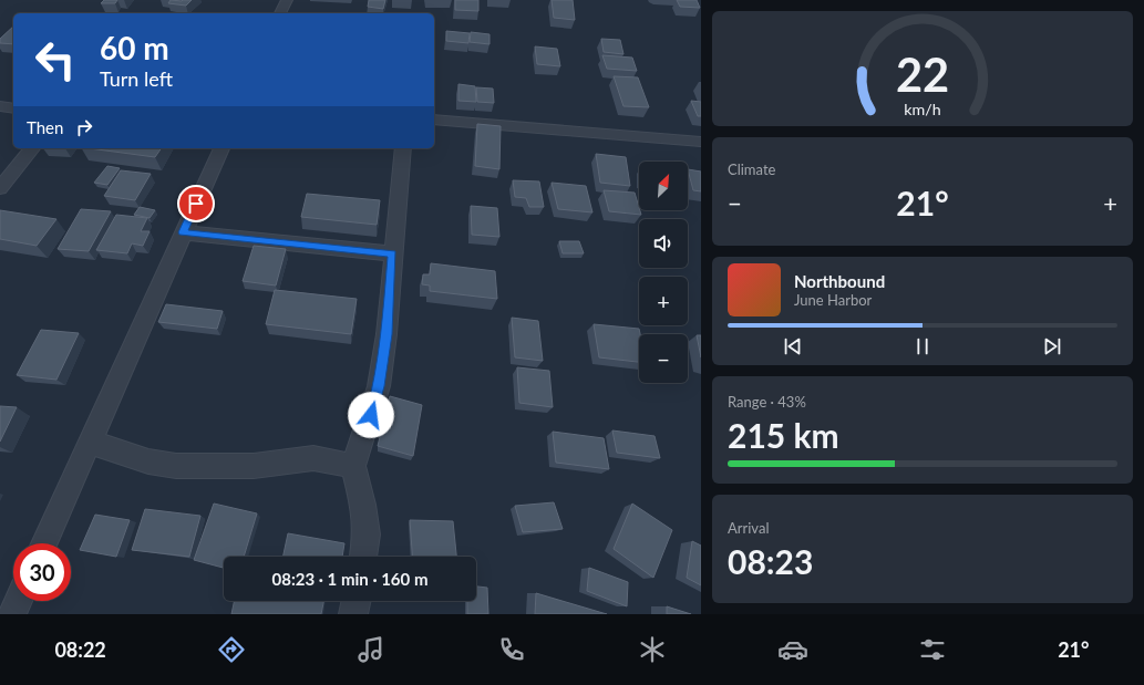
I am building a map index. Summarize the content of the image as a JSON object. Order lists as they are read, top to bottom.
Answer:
{
  "north": "top right",
  "page": {
    "turn": ["60 m", "Turn left"],
    "then": "Then",
    "tile": [
      "Climate",
      ["Range · 43%", "215 km"],
      ["Arrival", "08:23"]
    ],
    "map_buttons": ["+", "−"],
    "heat": ["−", "21°", "+"],
    "song": ["Northbound", "June Harbor"],
    "limit": "30",
    "trip": "08:23 · 1 min · 160 m",
    "tabs": ["08:22", "21°"],
    "gauge": ["22", "km/h"]
  }
}
